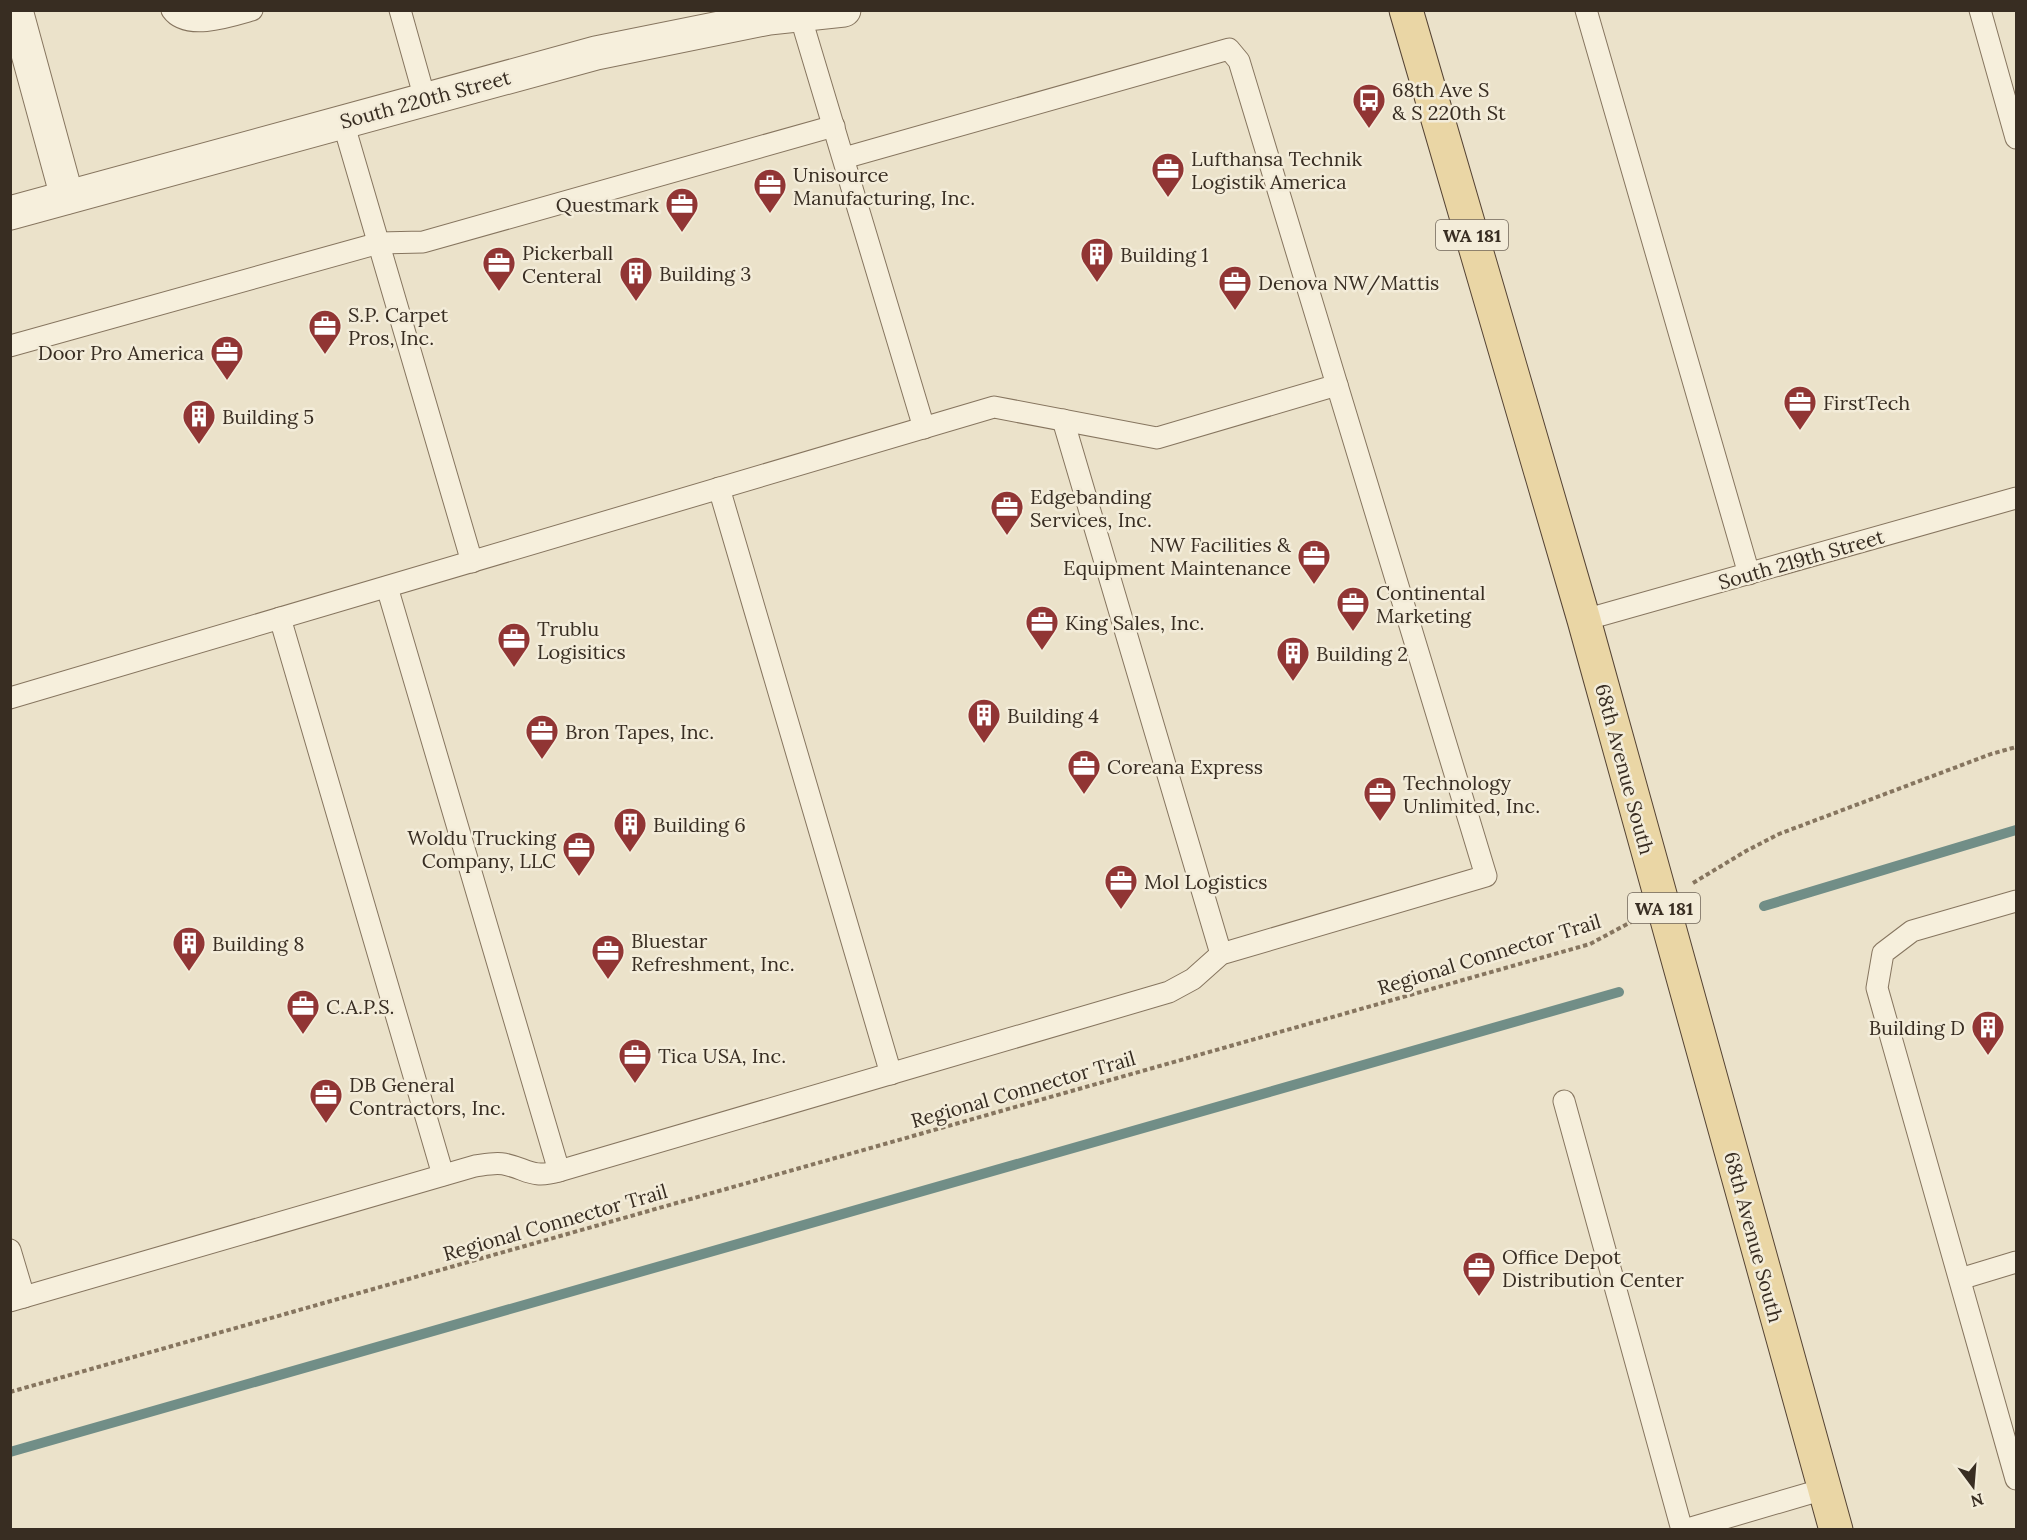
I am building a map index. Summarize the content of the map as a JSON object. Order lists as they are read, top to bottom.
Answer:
{
  "streets": {
    "main road": ["WA 181", "68th Avenue South"],
    "street": ["South 220th Street"],
    "lane": ["South 219th Street"],
    "path": ["Regional Connector Trail"]
  },
  "crossings": [
    ["South 219th Street", "68th Avenue South"],
    ["68th Avenue South", "Regional Connector Trail"]
  ],
  "places": {
    "bus stop": ["68th Ave S & S 220th St"],
    "office": [
      "Lufthansa Technik Logistik America",
      "Unisource Manufacturing, Inc.",
      "Questmark",
      "Pickerball Centeral",
      "Denova NW/Mattis",
      "S.P. Carpet Pros, Inc.",
      "Door Pro America",
      "FirstTech",
      "Edgebanding Services, Inc.",
      "NW Facilities & Equipment Maintenance",
      "Continental Marketing",
      "King Sales, Inc.",
      "Trublu Logisitics",
      "Bron Tapes, Inc.",
      "Coreana Express",
      "Technology Unlimited, Inc.",
      "Woldu Trucking Company, LLC",
      "Mol Logistics",
      "Bluestar Refreshment, Inc.",
      "C.A.P.S.",
      "Tica USA, Inc.",
      "DB General Contractors, Inc.",
      "Office Depot Distribution Center"
    ],
    "building": [
      "Building 1",
      "Building 3",
      "Building 5",
      "Building 2",
      "Building 4",
      "Building 6",
      "Building 8",
      "Building D"
    ]
  },
  "north": "bottom"
}
